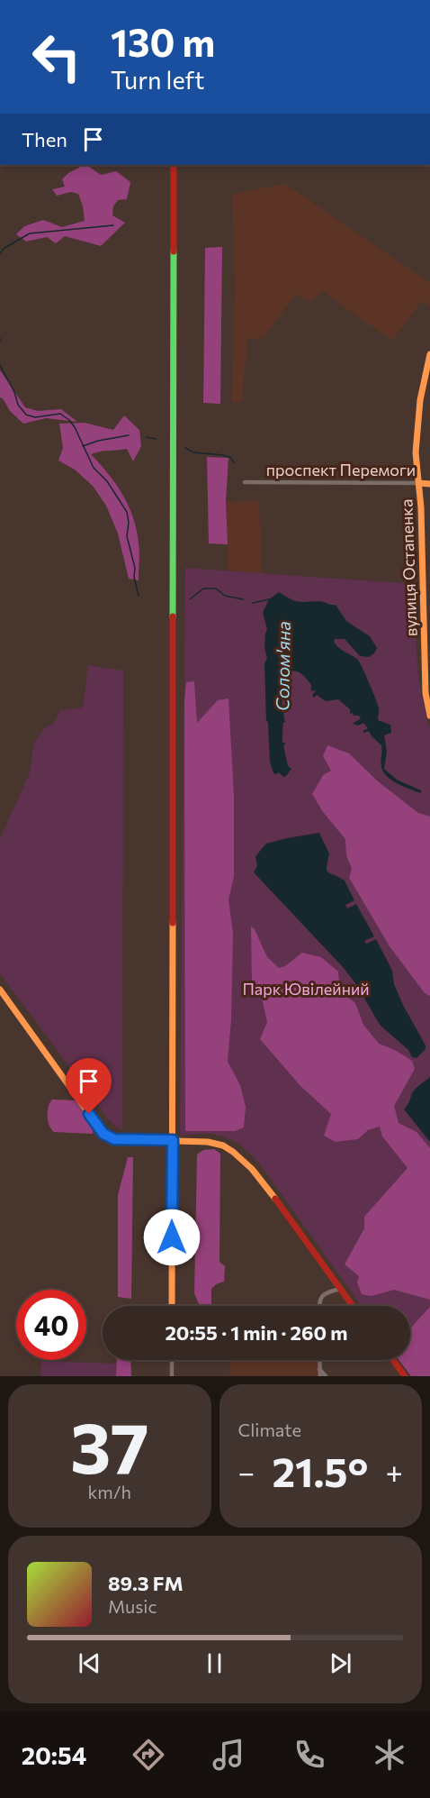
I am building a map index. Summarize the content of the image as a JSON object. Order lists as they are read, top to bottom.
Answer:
{
  "streets": {
    "street": ["проспект Перемоги", "вулиця Остапенка"]
  },
  "crossings": [
    ["проспект Перемоги", "вулиця Остапенка"]
  ],
  "water": ["Солом'яна"],
  "parks": ["Парк Ювілейний"],
  "page": {
    "turn": ["130 m", "Turn left"],
    "then": "Then",
    "limit": "40",
    "trip": "20:55 · 1 min · 260 m",
    "tile": [
      ["37", "km/h"],
      "Climate"
    ],
    "heat": ["−", "21.5°", "+"],
    "song": ["89.3 FM", "Music"],
    "tabs": "20:54"
  }
}
